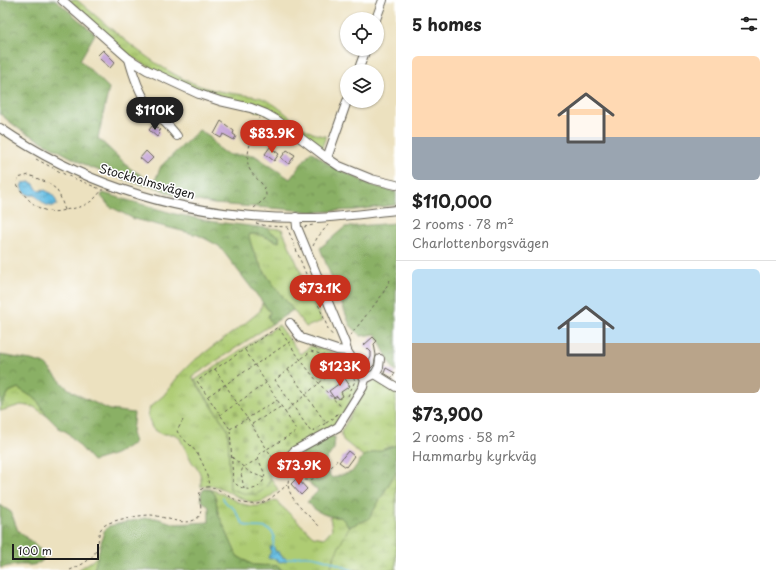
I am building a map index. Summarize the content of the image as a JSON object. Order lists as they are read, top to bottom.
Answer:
{
  "streets": {
    "street": ["Stockholmsvägen"]
  },
  "scale_bar": "100 m",
  "page": {
    "heading": "5 homes",
    "list": [
      {
        "name": "$110,000",
        "note": "2 rooms · 78 m² · Charlottenborgsvägen"
      },
      {
        "name": "$73,900",
        "note": "2 rooms · 58 m² · Hammarby kyrkväg"
      }
    ],
    "price": [
      "$110K",
      "$83.9K",
      "$73.1K",
      "$123K",
      "$73.9K"
    ],
    "scale": "100 m"
  }
}
